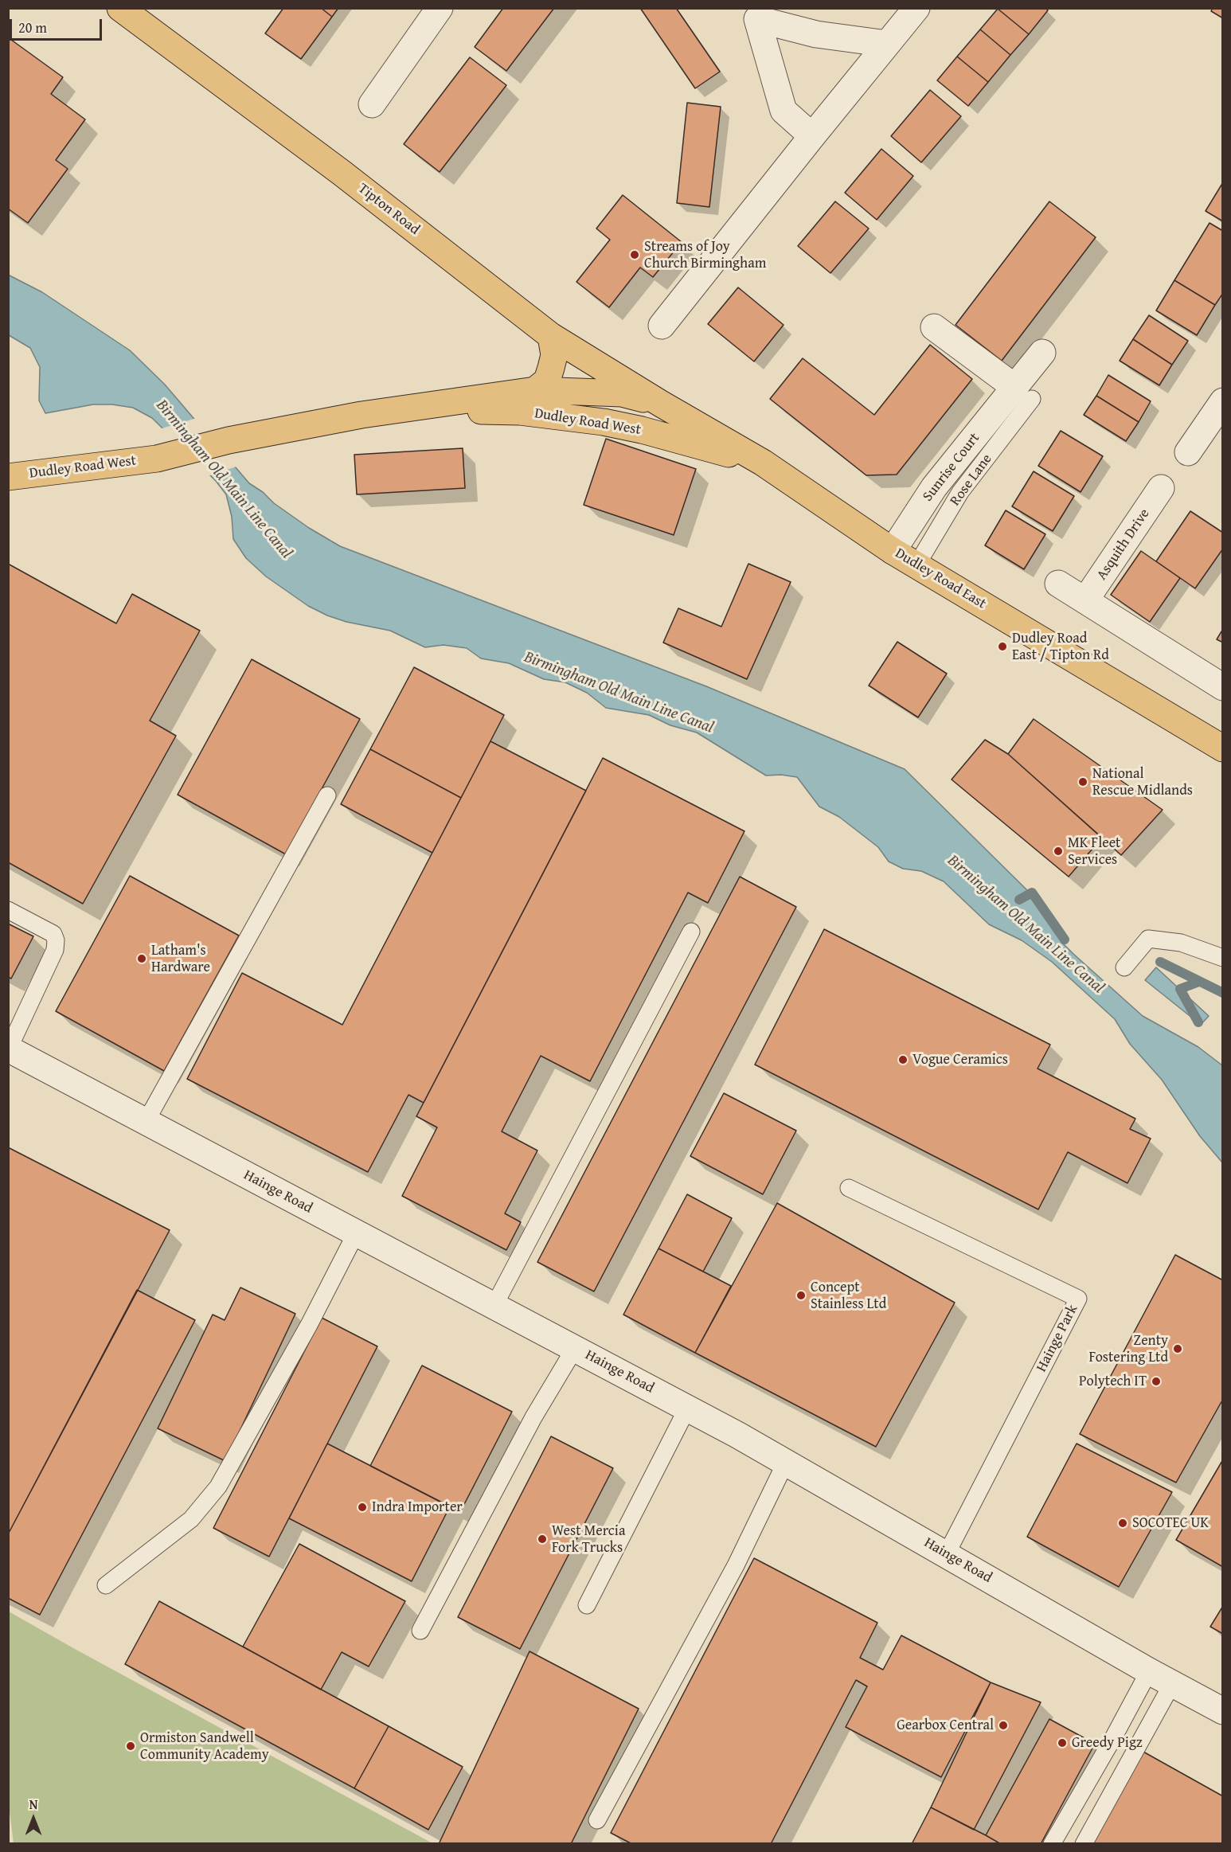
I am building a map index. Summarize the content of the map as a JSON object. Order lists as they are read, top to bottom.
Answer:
{
  "streets": {
    "main road": ["Tipton Road", "Dudley Road West", "Dudley Road East"],
    "street": ["Sunrise Court", "Asquith Drive", "Hainge Road"],
    "lane": ["Rose Lane", "Hainge Park"]
  },
  "crossings": [
    ["Tipton Road", "Dudley Road West"],
    ["Tipton Road", "Dudley Road East"],
    ["Dudley Road West", "Dudley Road East"],
    ["Sunrise Court", "Rose Lane"],
    ["Sunrise Court", "Dudley Road East"],
    ["Rose Lane", "Dudley Road East"],
    ["Hainge Road", "Hainge Park"]
  ],
  "water": ["Birmingham Old Main Line Canal"],
  "places": [
    "Streams of Joy Church Birmingham",
    "Dudley Road East / Tipton Rd",
    "National Rescue Midlands",
    "MK Fleet Services",
    "Latham's Hardware",
    "Vogue Ceramics",
    "Concept Stainless Ltd",
    "Zenty Fostering Ltd",
    "Polytech IT",
    "Indra Importer",
    "SOCOTEC UK",
    "West Mercia Fork Trucks",
    "Gearbox Central",
    "Greedy Pigz",
    "Ormiston Sandwell Community Academy"
  ],
  "scale_bar": "20 m",
  "north": "top"
}
